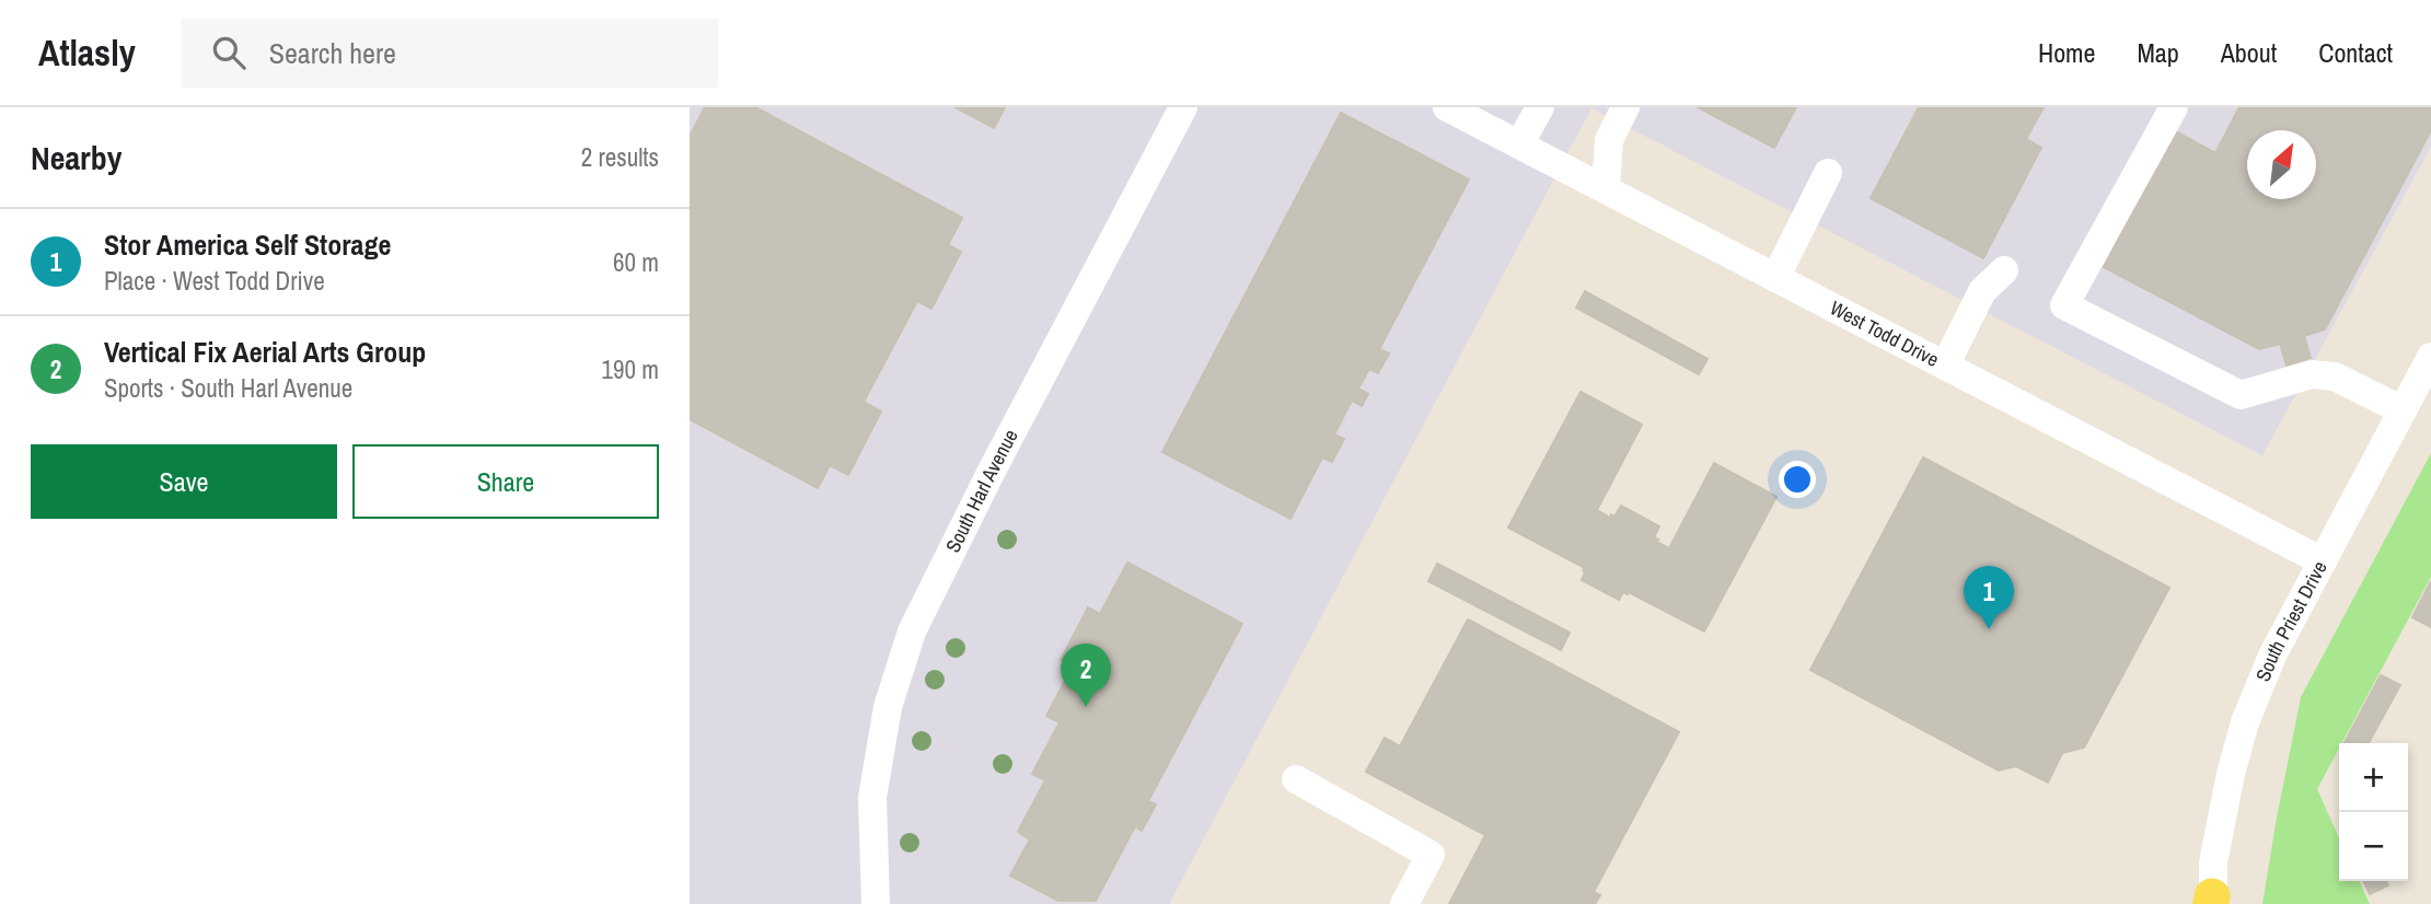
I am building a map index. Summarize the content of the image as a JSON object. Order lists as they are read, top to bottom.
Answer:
{
  "streets": {
    "street": ["West Todd Drive", "South Harl Avenue", "South Priest Drive"]
  },
  "crossings": [
    ["West Todd Drive", "South Priest Drive"]
  ],
  "north": "top right",
  "page": {
    "header": "Atlasly",
    "search": "Search here",
    "nav": [
      "Home",
      "Map",
      "About",
      "Contact"
    ],
    "heading": ["Nearby", "2 results"],
    "list": [
      {
        "mark": "1",
        "name": "Stor America Self Storage",
        "note": "Place · West Todd Drive",
        "value": "60 m"
      },
      {
        "mark": "2",
        "name": "Vertical Fix Aerial Arts Group",
        "note": "Sports · South Harl Avenue",
        "value": "190 m"
      }
    ],
    "buttons": ["Save", "Share"],
    "pins": ["1", "2"],
    "map_buttons": ["+", "−"]
  }
}
